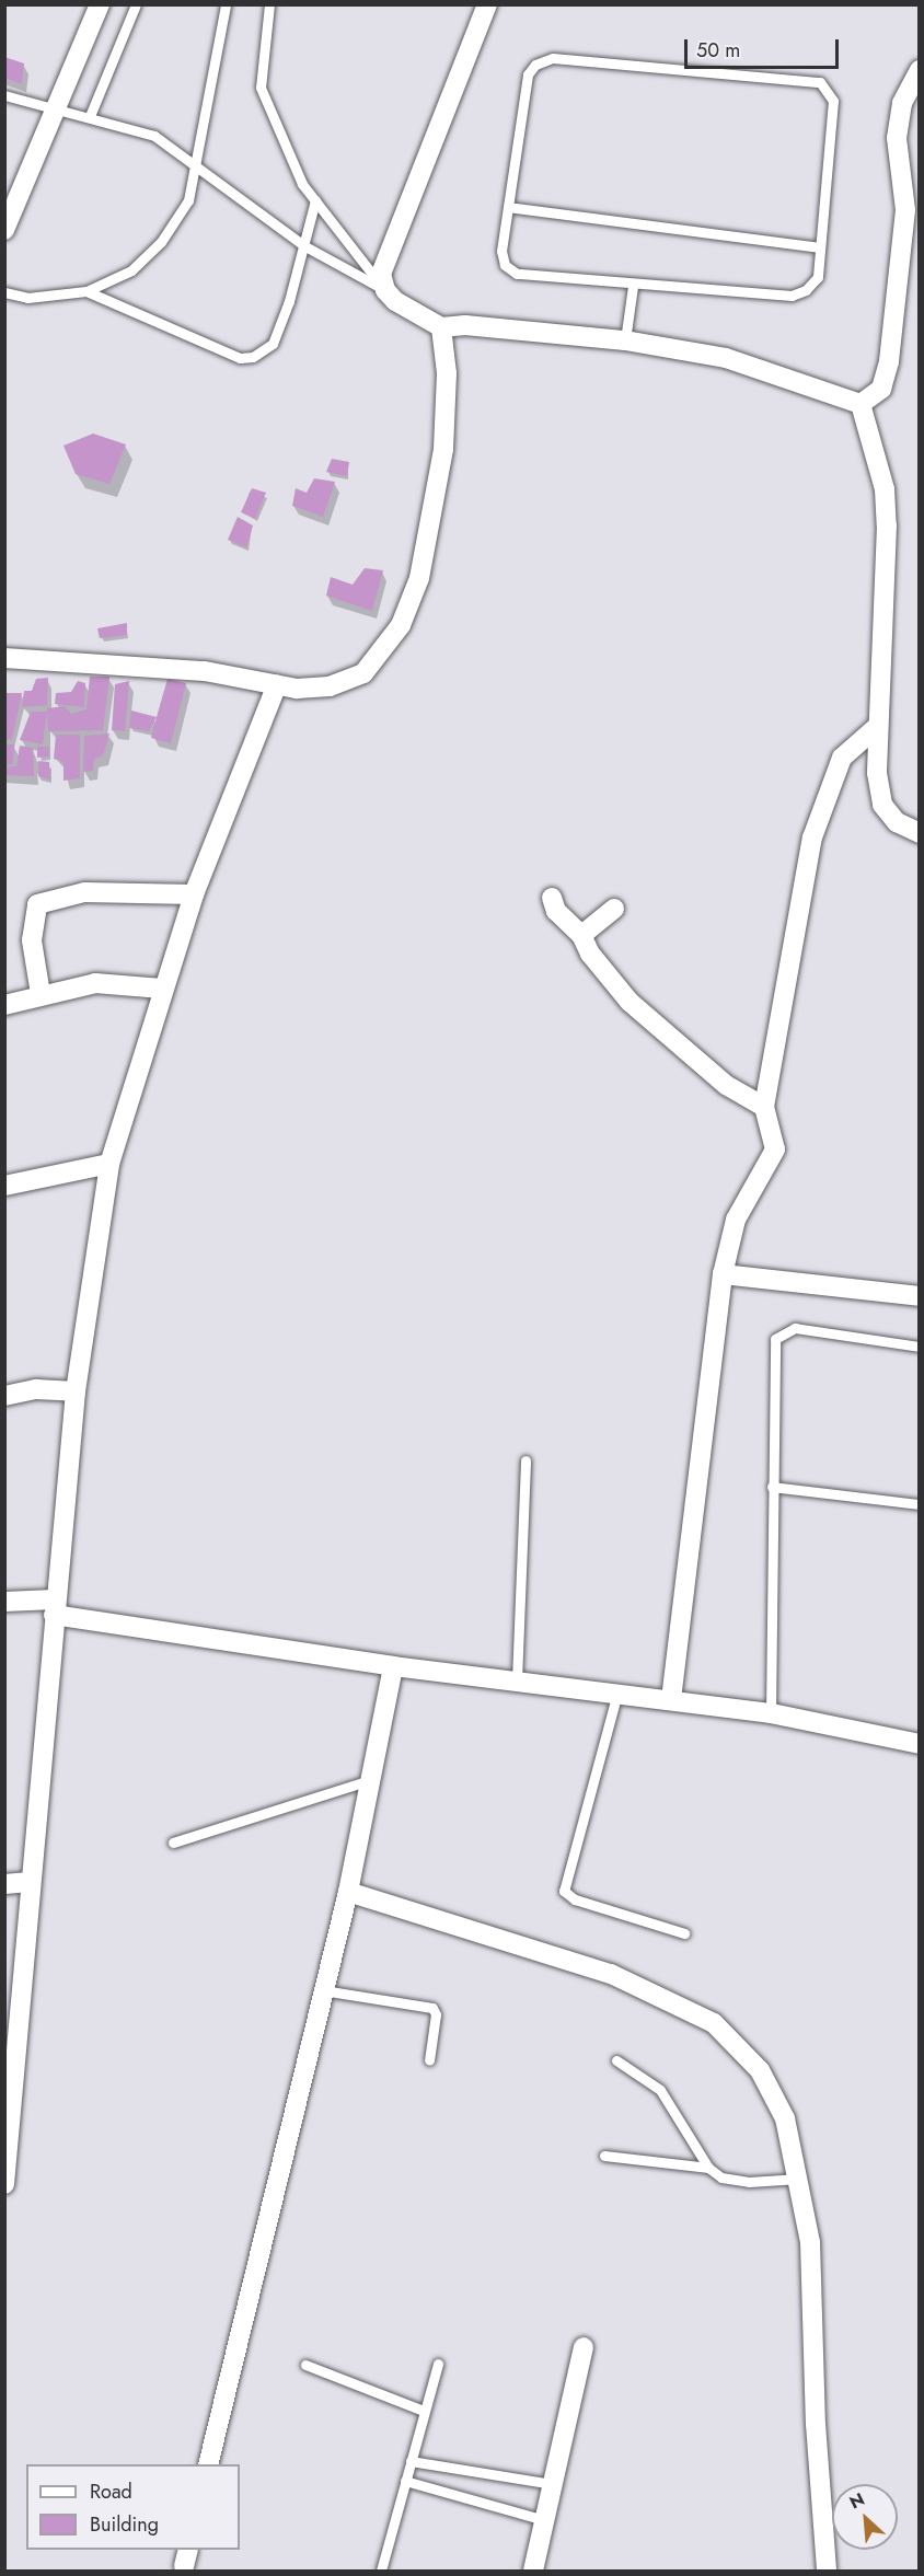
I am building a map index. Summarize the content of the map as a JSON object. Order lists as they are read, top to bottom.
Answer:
{
  "legend": ["Road", "Building"],
  "scale_bar": "50 m",
  "north": "top left"
}
